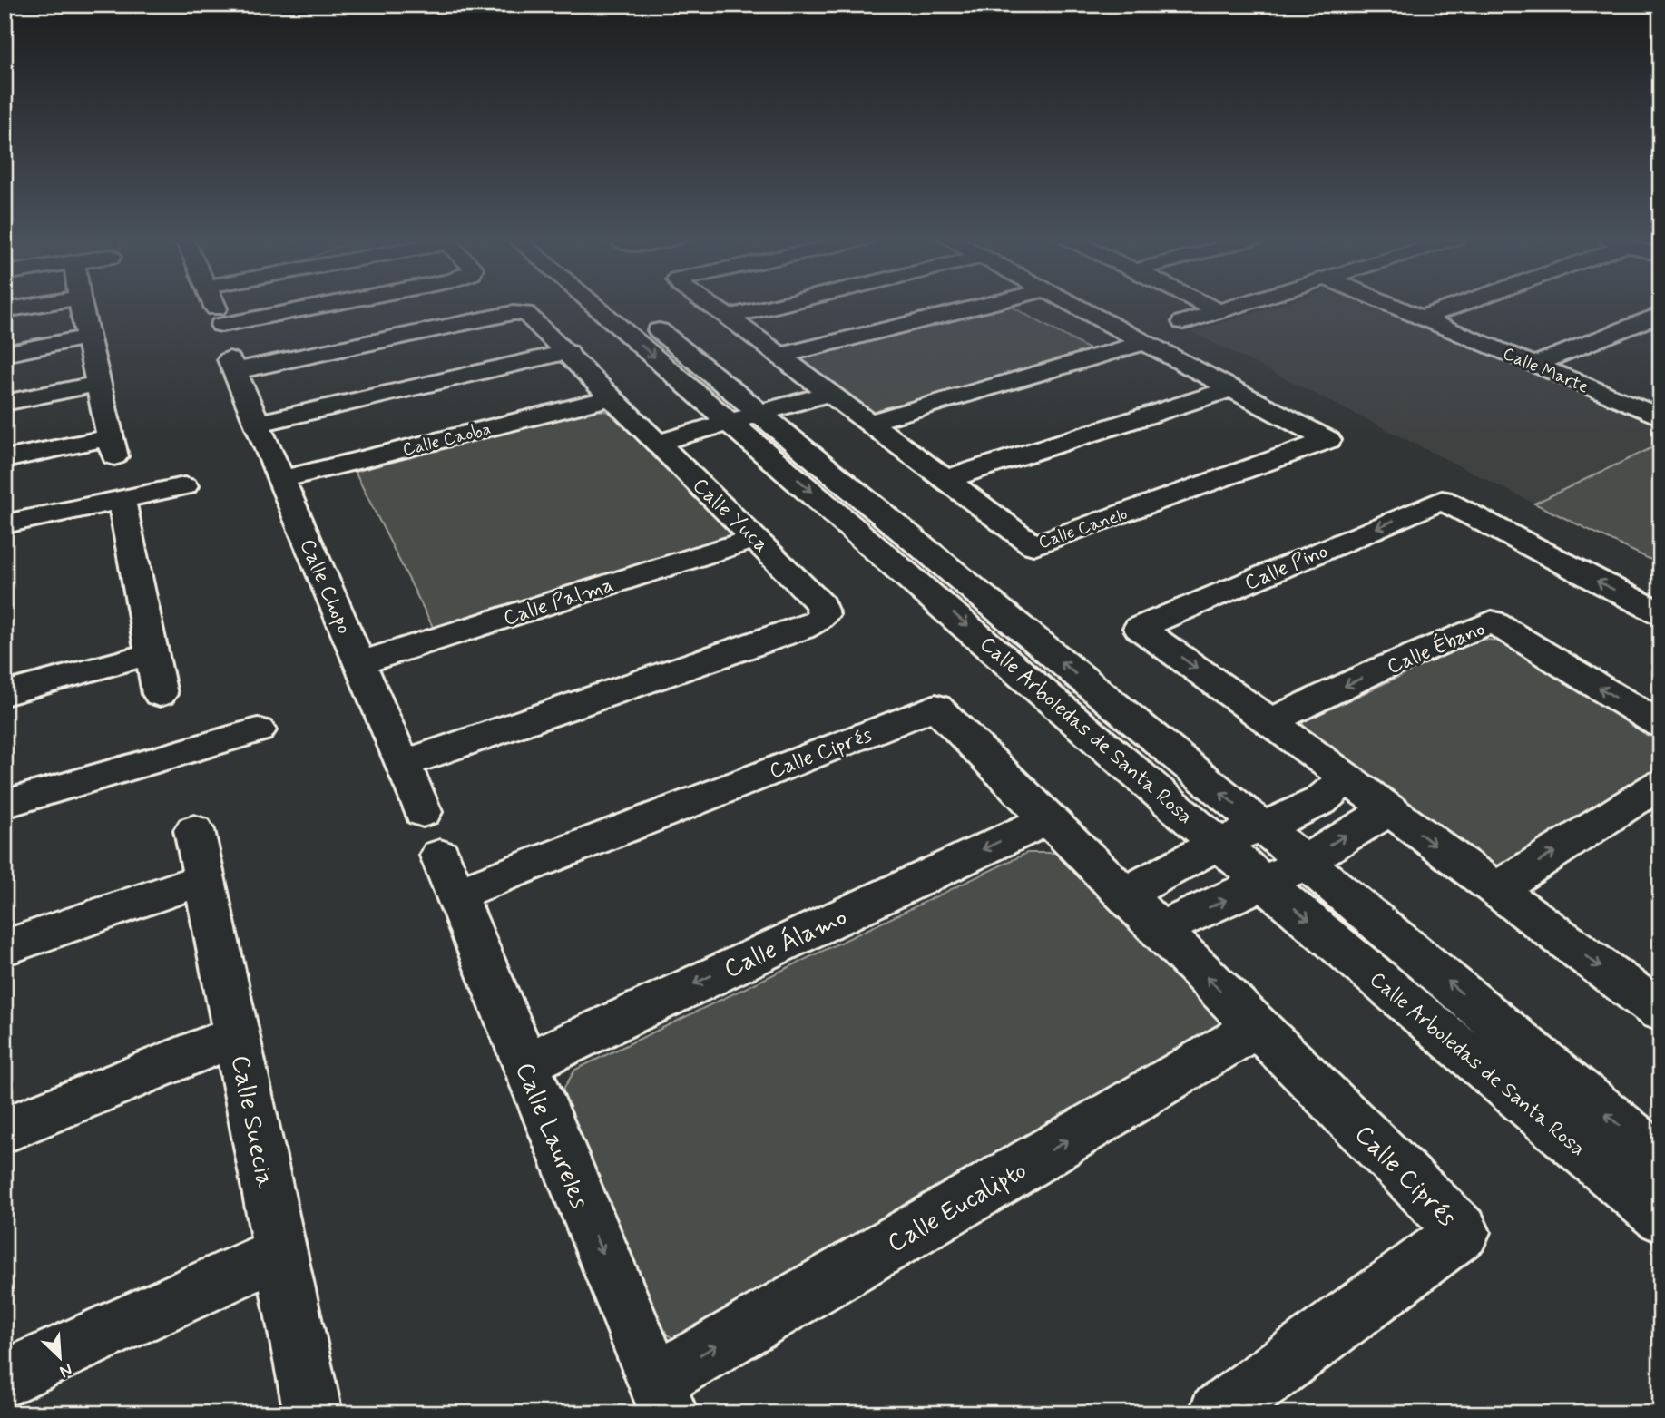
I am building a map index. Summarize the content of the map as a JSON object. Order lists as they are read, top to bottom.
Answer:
{
  "streets": {
    "street": [
      "Calle Marte",
      "Calle Caoba",
      "Calle Yuca",
      "Calle Canelo",
      "Calle Pino",
      "Calle Chopo",
      "Calle Palma",
      "Calle Ébano",
      "Calle Arboledas de Santa Rosa",
      "Calle Ciprés",
      "Calle Álamo",
      "Calle Suecia",
      "Calle Laureles",
      "Calle Eucalipto"
    ]
  },
  "crossings": [
    ["Calle Caoba", "Calle Yuca"],
    ["Calle Caoba", "Calle Chopo"],
    ["Calle Yuca", "Calle Chopo"],
    ["Calle Yuca", "Calle Palma"],
    ["Calle Pino", "Calle Ébano"],
    ["Calle Chopo", "Calle Palma"],
    ["Calle Ciprés", "Calle Álamo"],
    ["Calle Ciprés", "Calle Laureles"],
    ["Calle Ciprés", "Calle Eucalipto"],
    ["Calle Álamo", "Calle Laureles"],
    ["Calle Laureles", "Calle Eucalipto"]
  ],
  "one_way": [
    "Calle Ébano",
    "Calle Álamo",
    "Calle Laureles",
    "Calle Eucalipto"
  ],
  "north": "bottom right"
}
